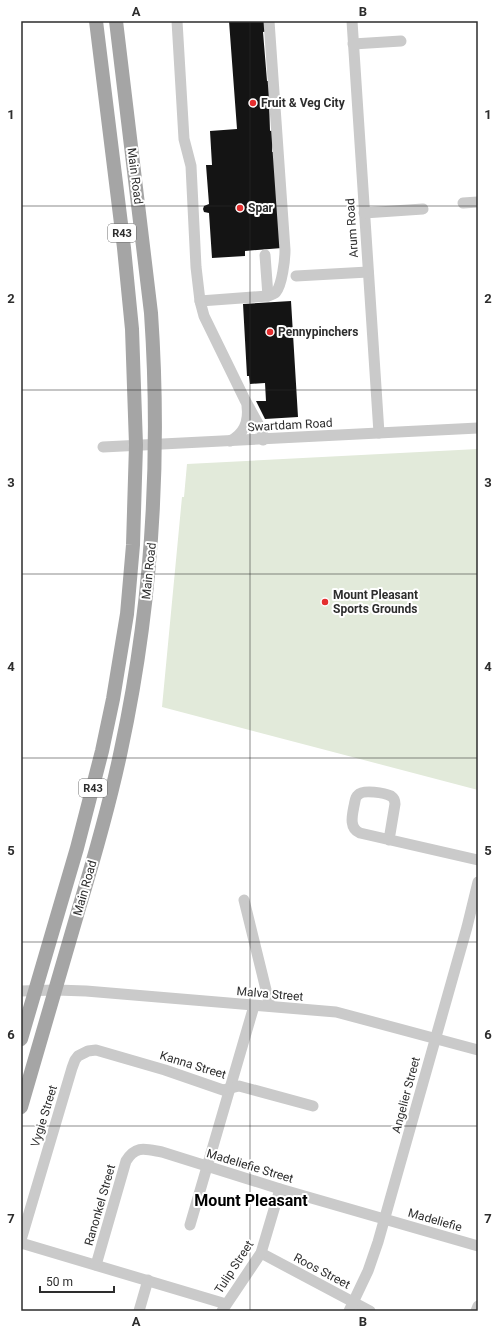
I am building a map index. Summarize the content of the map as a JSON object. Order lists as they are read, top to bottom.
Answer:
{
  "streets": {
    "main road": ["Main Road", "R43"],
    "street": [
      "Arum Road",
      "Swartdam Road",
      "Malva Street",
      "Kanna Street",
      "Angelier Street",
      "Vygie Street",
      "Madeliefie Street",
      "Ranonkel Street",
      "Madeliefie",
      "Tulip Street",
      "Roos Street"
    ]
  },
  "crossings": [
    ["Main Road", "Swartdam Road"],
    ["Main Road", "Malva Street"],
    ["Arum Road", "Swartdam Road"],
    ["Malva Street", "Angelier Street"],
    ["Kanna Street", "Vygie Street"],
    ["Angelier Street", "Madeliefie Street"],
    ["Angelier Street", "Madeliefie"],
    ["Angelier Street", "Roos Street"],
    ["Madeliefie Street", "Ranonkel Street"],
    ["Madeliefie Street", "Madeliefie"],
    ["Madeliefie Street", "Tulip Street"],
    ["Tulip Street", "Roos Street"]
  ],
  "districts": ["Mount Pleasant"],
  "places": [
    "Fruit & Veg City",
    "Spar",
    "Pennypinchers",
    "Mount Pleasant Sports Grounds"
  ],
  "scale_bar": "50 m",
  "grid": {
    "columns": ["A", "B"],
    "rows": [
      "1",
      "2",
      "3",
      "4",
      "5",
      "6",
      "7"
    ]
  }
}
